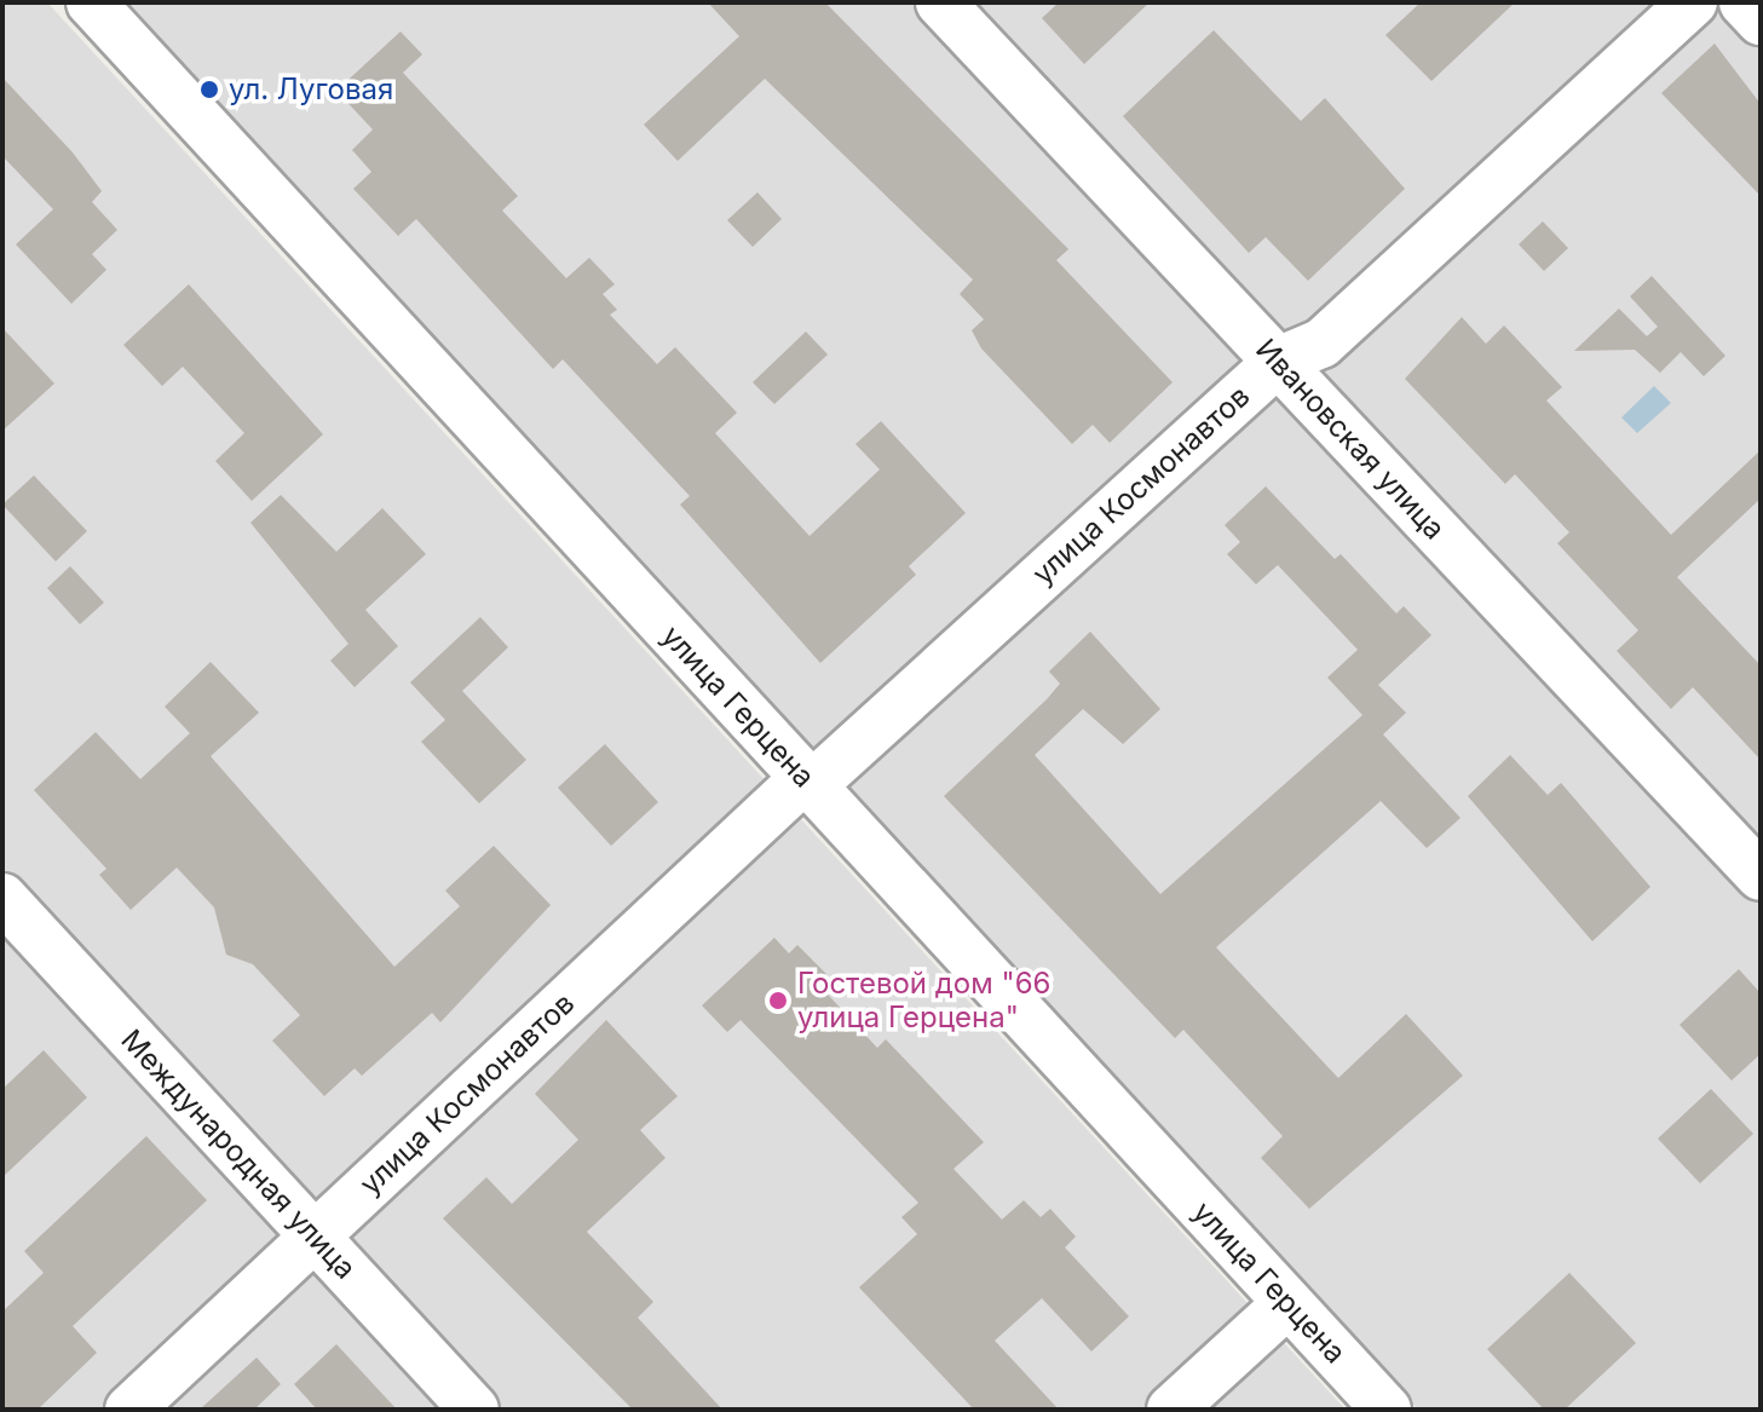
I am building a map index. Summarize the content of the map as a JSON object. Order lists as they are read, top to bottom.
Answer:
{
  "streets": {
    "street": [
      "Ивановская улица",
      "улица Космонавтов",
      "улица Герцена",
      "Международная улица"
    ]
  },
  "crossings": [
    ["Ивановская улица", "улица Космонавтов"],
    ["улица Космонавтов", "улица Герцена"],
    ["улица Космонавтов", "Международная улица"]
  ],
  "places": ["ул. Луговая", "Гостевой дом \"66 улица Герцена\""]
}
